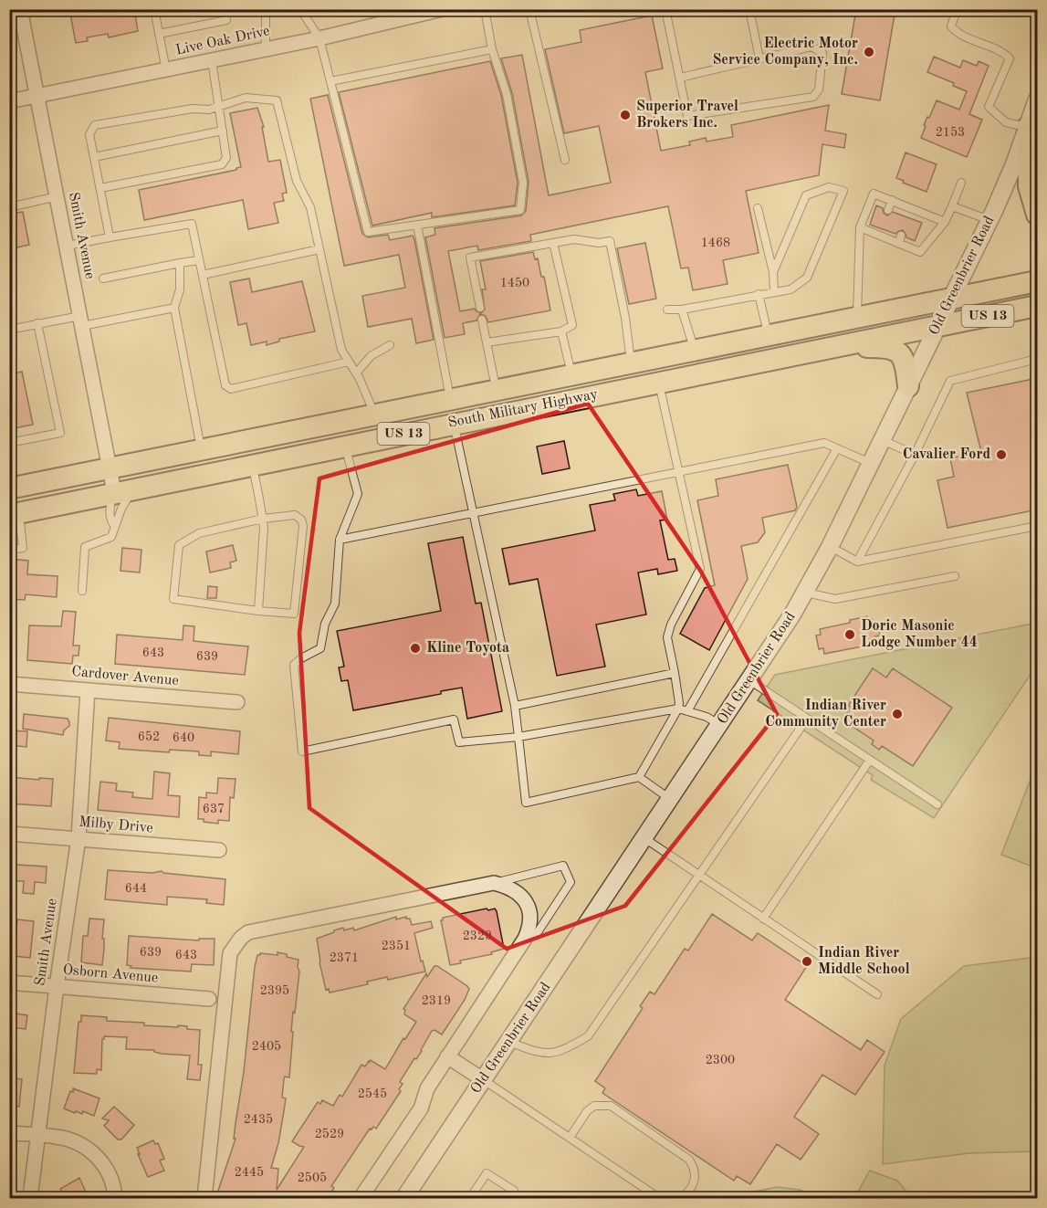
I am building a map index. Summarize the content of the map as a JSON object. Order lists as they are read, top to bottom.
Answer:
{
  "streets": {
    "main road": ["US 13", "South Military Highway"],
    "street": [
      "Live Oak Drive",
      "Smith Avenue",
      "Old Greenbrier Road",
      "Cardover Avenue",
      "Milby Drive",
      "Osborn Avenue"
    ]
  },
  "crossings": [
    ["Live Oak Drive", "Smith Avenue"],
    ["Smith Avenue", "South Military Highway"],
    ["Smith Avenue", "Cardover Avenue"],
    ["Smith Avenue", "Milby Drive"],
    ["Smith Avenue", "Osborn Avenue"],
    ["Old Greenbrier Road", "South Military Highway"]
  ],
  "places": [
    "Electric Motor Service Company, Inc.",
    "Superior Travel Brokers Inc.",
    "Cavalier Ford",
    "Doric Masonic Lodge Number 44",
    "Kline Toyota",
    "Indian River Community Center",
    "Indian River Middle School"
  ],
  "house_numbers": [
    "2153",
    "1468",
    "1450",
    "643",
    "639",
    "652",
    "640",
    "637",
    "644",
    "2329",
    "2351",
    "639",
    "643",
    "2371",
    "2395",
    "2319",
    "2405",
    "2300",
    "2545",
    "2435",
    "2529",
    "2445",
    "2505"
  ]
}
